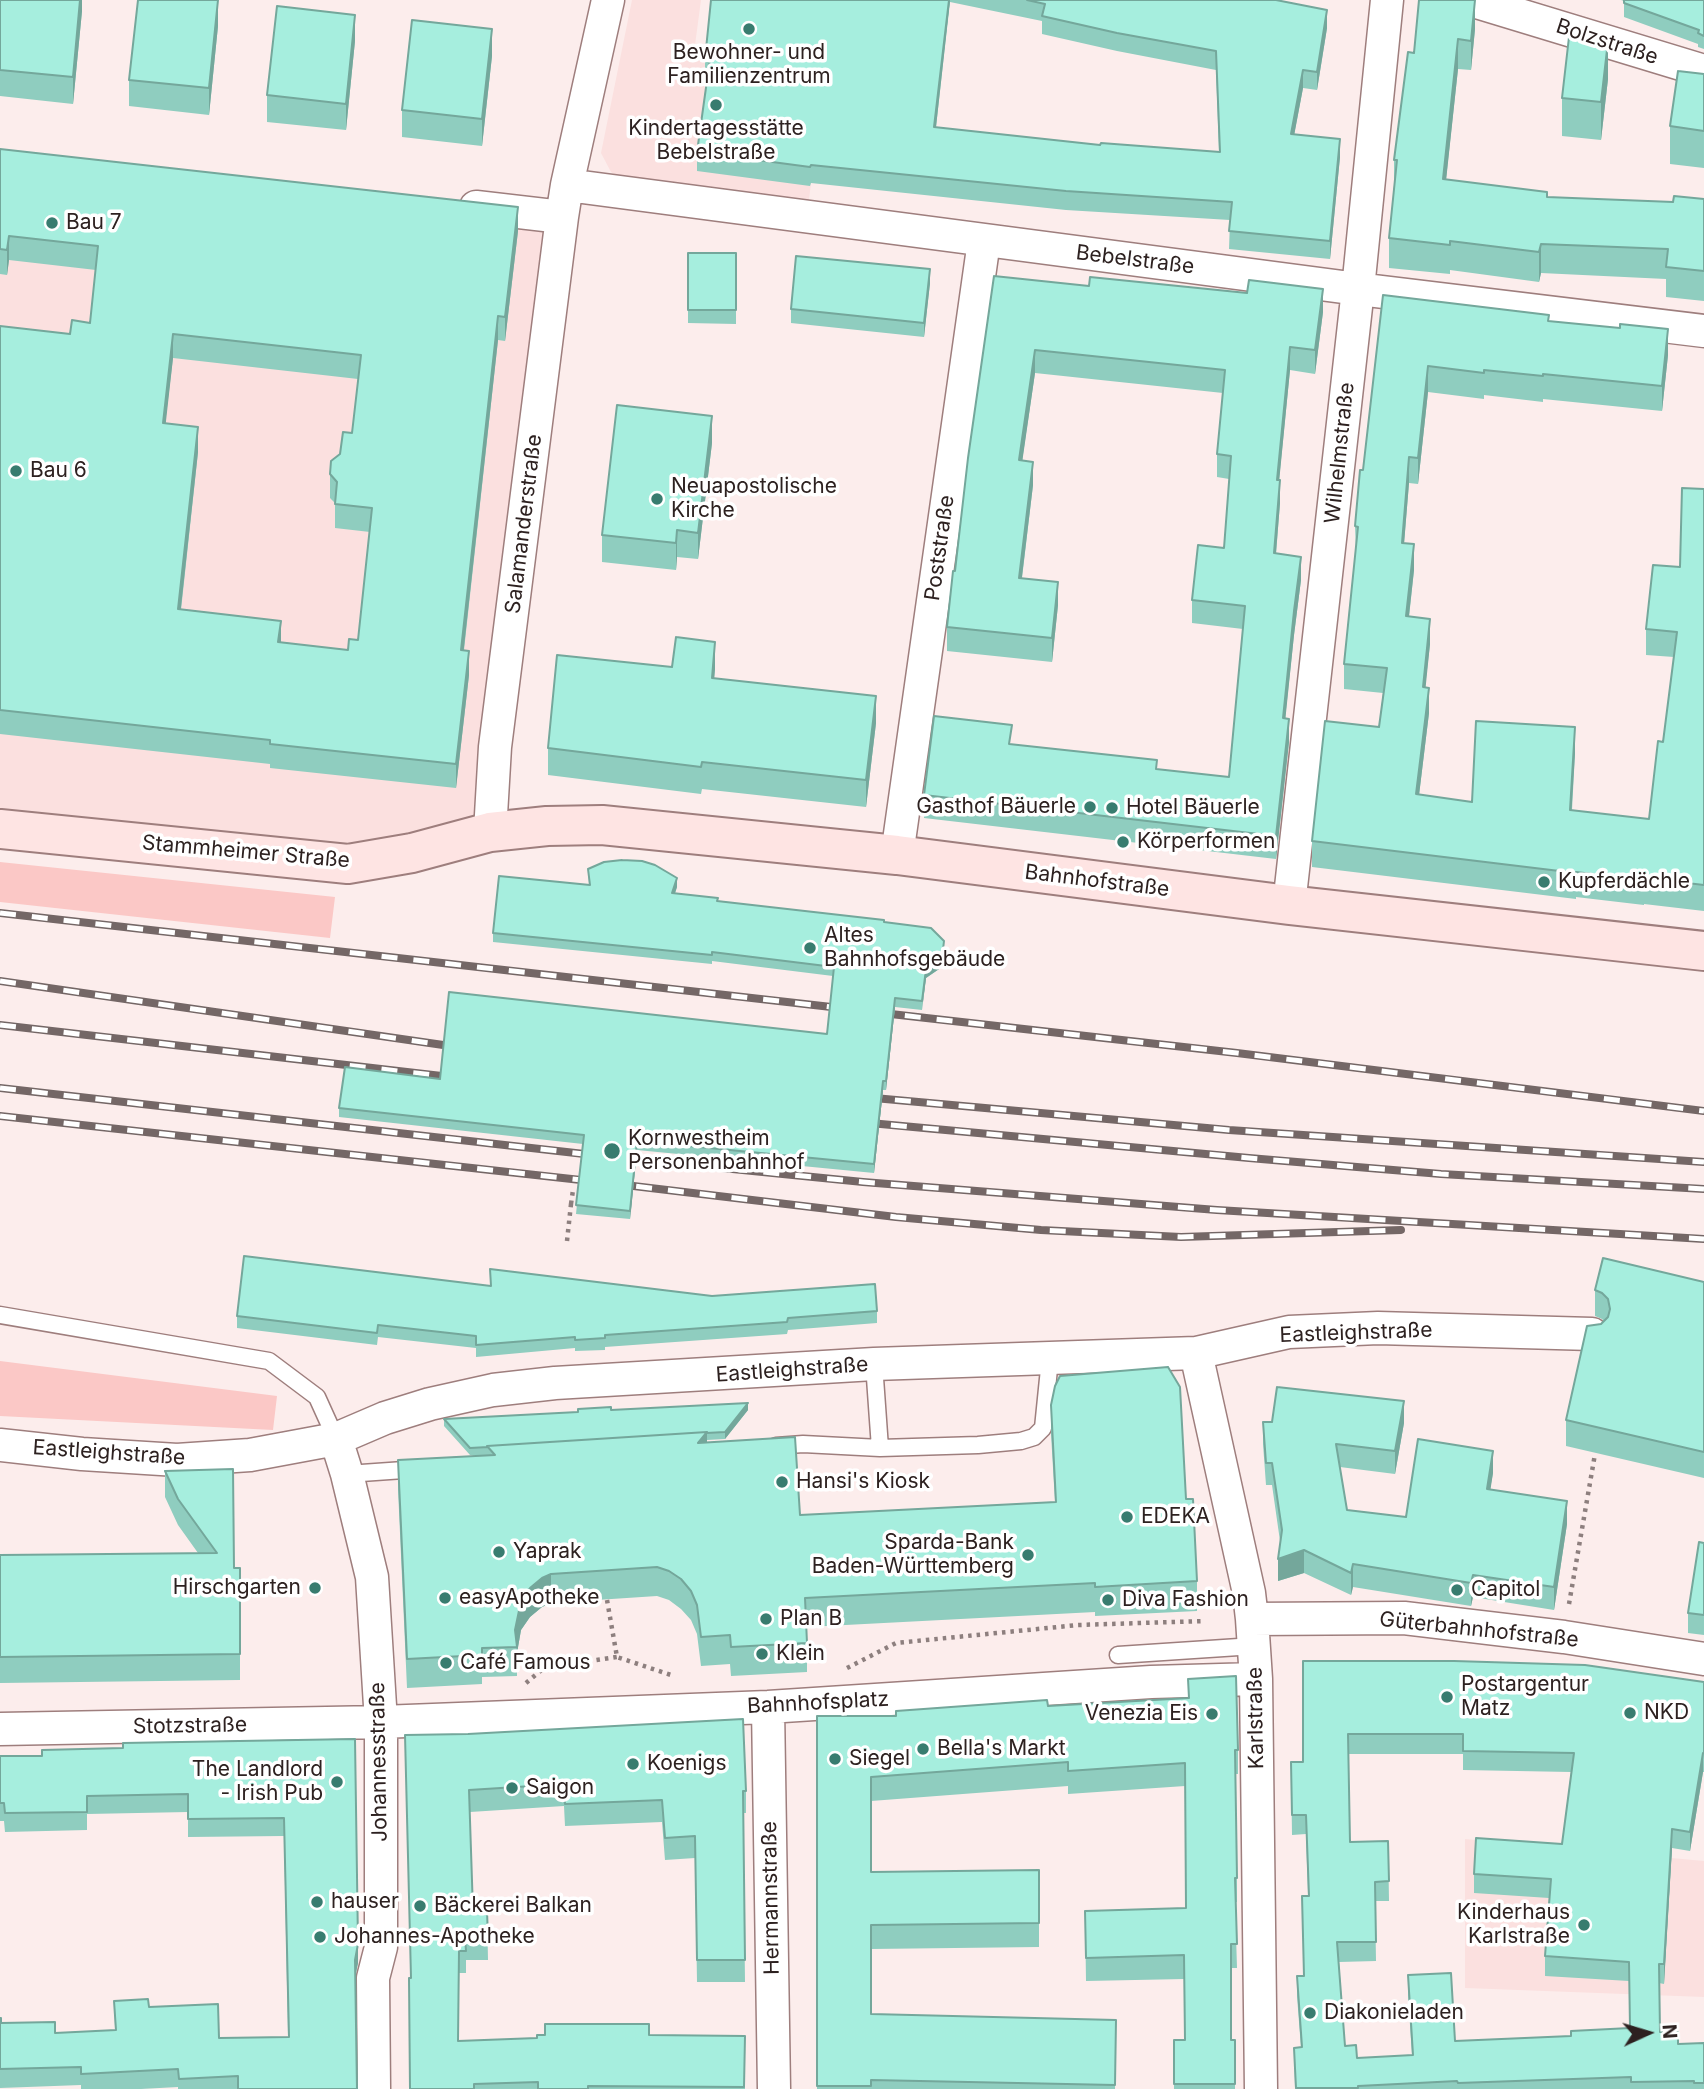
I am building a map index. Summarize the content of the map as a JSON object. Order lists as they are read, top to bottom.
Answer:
{
  "streets": {
    "main road": ["Stammheimer Straße", "Bahnhofstraße"],
    "street": [
      "Bolzstraße",
      "Bebelstraße",
      "Wilhelmstraße",
      "Salamanderstraße",
      "Poststraße",
      "Eastleighstraße",
      "Güterbahnhofstraße",
      "Bahnhofsplatz",
      "Karlstraße",
      "Stotzstraße",
      "Johannesstraße",
      "Hermannstraße"
    ]
  },
  "crossings": [
    ["Bebelstraße", "Wilhelmstraße"],
    ["Bebelstraße", "Salamanderstraße"],
    ["Bebelstraße", "Poststraße"],
    ["Wilhelmstraße", "Bahnhofstraße"],
    ["Salamanderstraße", "Stammheimer Straße"],
    ["Salamanderstraße", "Bahnhofstraße"],
    ["Poststraße", "Bahnhofstraße"],
    ["Stammheimer Straße", "Bahnhofstraße"],
    ["Eastleighstraße", "Karlstraße"],
    ["Eastleighstraße", "Johannesstraße"],
    ["Güterbahnhofstraße", "Karlstraße"],
    ["Bahnhofsplatz", "Karlstraße"],
    ["Bahnhofsplatz", "Stotzstraße"],
    ["Bahnhofsplatz", "Johannesstraße"],
    ["Bahnhofsplatz", "Hermannstraße"],
    ["Stotzstraße", "Johannesstraße"]
  ],
  "places": [
    "Bewohner- und Familienzentrum",
    "Kindertagesstätte Bebelstraße",
    "Bau 7",
    "Bau 6",
    "Neuapostolische Kirche",
    "Gasthof Bäuerle",
    "Hotel Bäuerle",
    "Körperformen",
    "Kupferdächle",
    "Altes Bahnhofsgebäude",
    "Kornwestheim Personenbahnhof",
    "Hansi's Kiosk",
    "EDEKA",
    "Yaprak",
    "Sparda-Bank Baden-Württemberg",
    "Hirschgarten",
    "Capitol",
    "easyApotheke",
    "Diva Fashion",
    "Plan B",
    "Klein",
    "Café Famous",
    "Postargentur Matz",
    "NKD",
    "Venezia Eis",
    "Bella's Markt",
    "Siegel",
    "Koenigs",
    "The Landlord - Irish Pub",
    "Saigon",
    "hauser",
    "Bäckerei Balkan",
    "Kinderhaus Karlstraße",
    "Johannes-Apotheke",
    "Diakonieladen"
  ],
  "north": "right"
}
